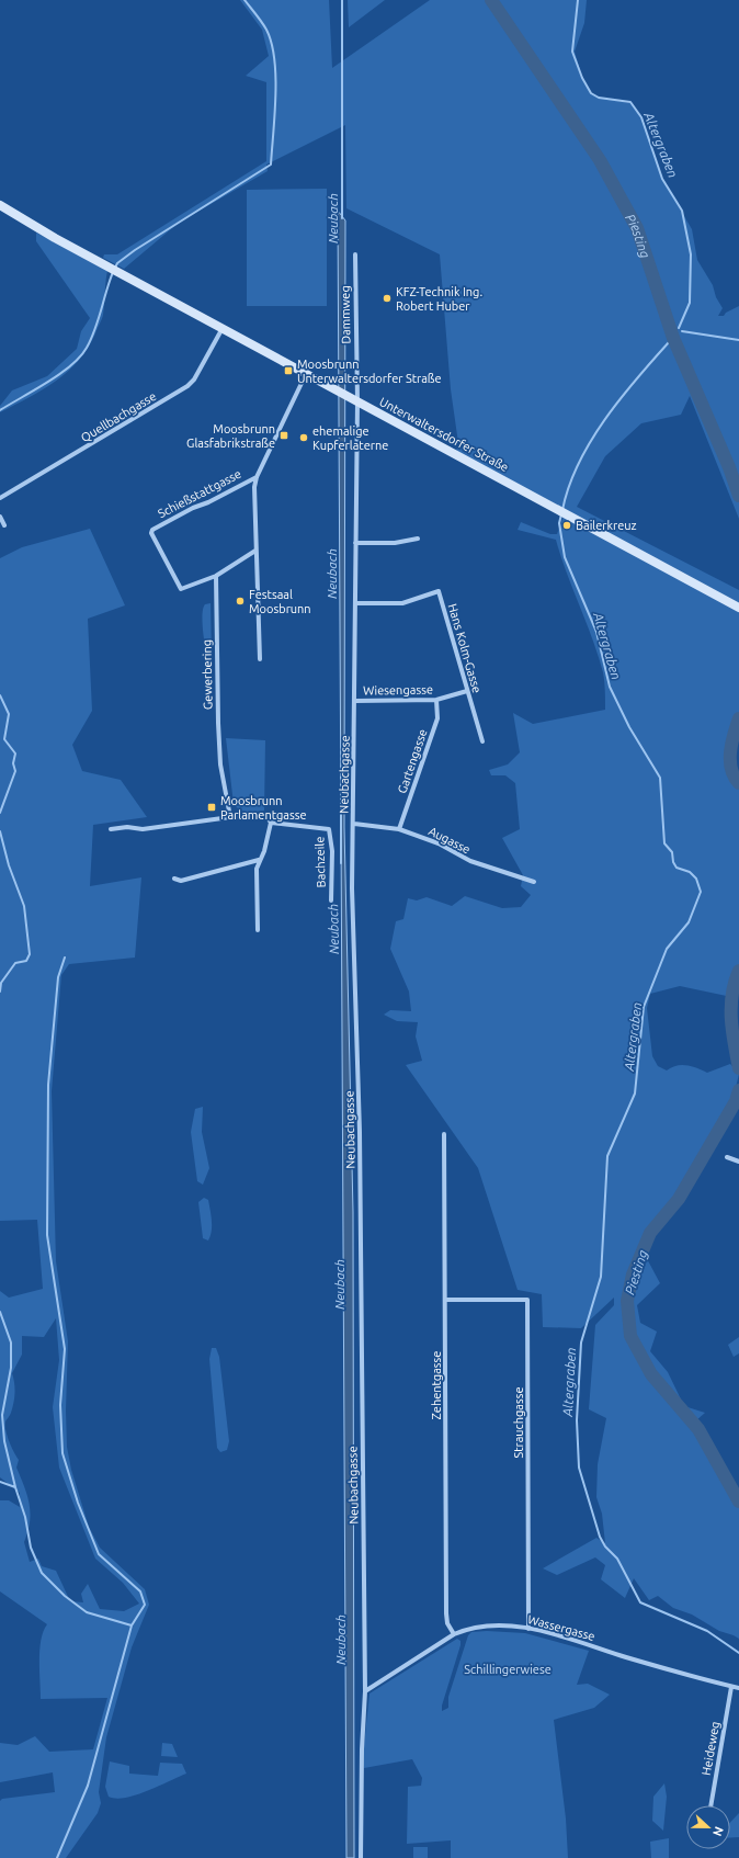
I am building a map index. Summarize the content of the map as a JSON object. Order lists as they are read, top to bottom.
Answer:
{
  "streets": {
    "main road": ["Unterwaltersdorfer Straße"],
    "street": [
      "Dammweg",
      "Quellbachgasse",
      "Schießstattgasse",
      "Hans Kolm-Gasse",
      "Gewerbering",
      "Wiesengasse",
      "Gartengasse",
      "Neubachgasse",
      "Augasse",
      "Bachzeile",
      "Zehentgasse",
      "Strauchgasse",
      "Wassergasse",
      "Heideweg"
    ]
  },
  "crossings": [
    ["Dammweg", "Unterwaltersdorfer Straße"],
    ["Dammweg", "Neubachgasse"],
    ["Quellbachgasse", "Unterwaltersdorfer Straße"],
    ["Unterwaltersdorfer Straße", "Neubachgasse"],
    ["Schießstattgasse", "Gewerbering"],
    ["Hans Kolm-Gasse", "Wiesengasse"],
    ["Hans Kolm-Gasse", "Neubachgasse"],
    ["Wiesengasse", "Gartengasse"],
    ["Wiesengasse", "Neubachgasse"],
    ["Gartengasse", "Augasse"],
    ["Neubachgasse", "Augasse"],
    ["Neubachgasse", "Wassergasse"],
    ["Zehentgasse", "Strauchgasse"],
    ["Zehentgasse", "Wassergasse"],
    ["Strauchgasse", "Wassergasse"],
    ["Wassergasse", "Heideweg"]
  ],
  "water": ["Altergraben", "Neubach", "Piesting"],
  "parks": ["Schillingerwiese"],
  "places": {
    "other": [
      "KFZ-Technik Ing. Robert Huber",
      "ehemalige Kupferlaterne",
      "Bailerkreuz",
      "Festsaal Moosbrunn"
    ],
    "transit": ["Moosbrunn Unterwaltersdorfer Straße", "Moosbrunn Glasfabrikstraße", "Moosbrunn Parlamentgasse"]
  },
  "north": "right"
}
